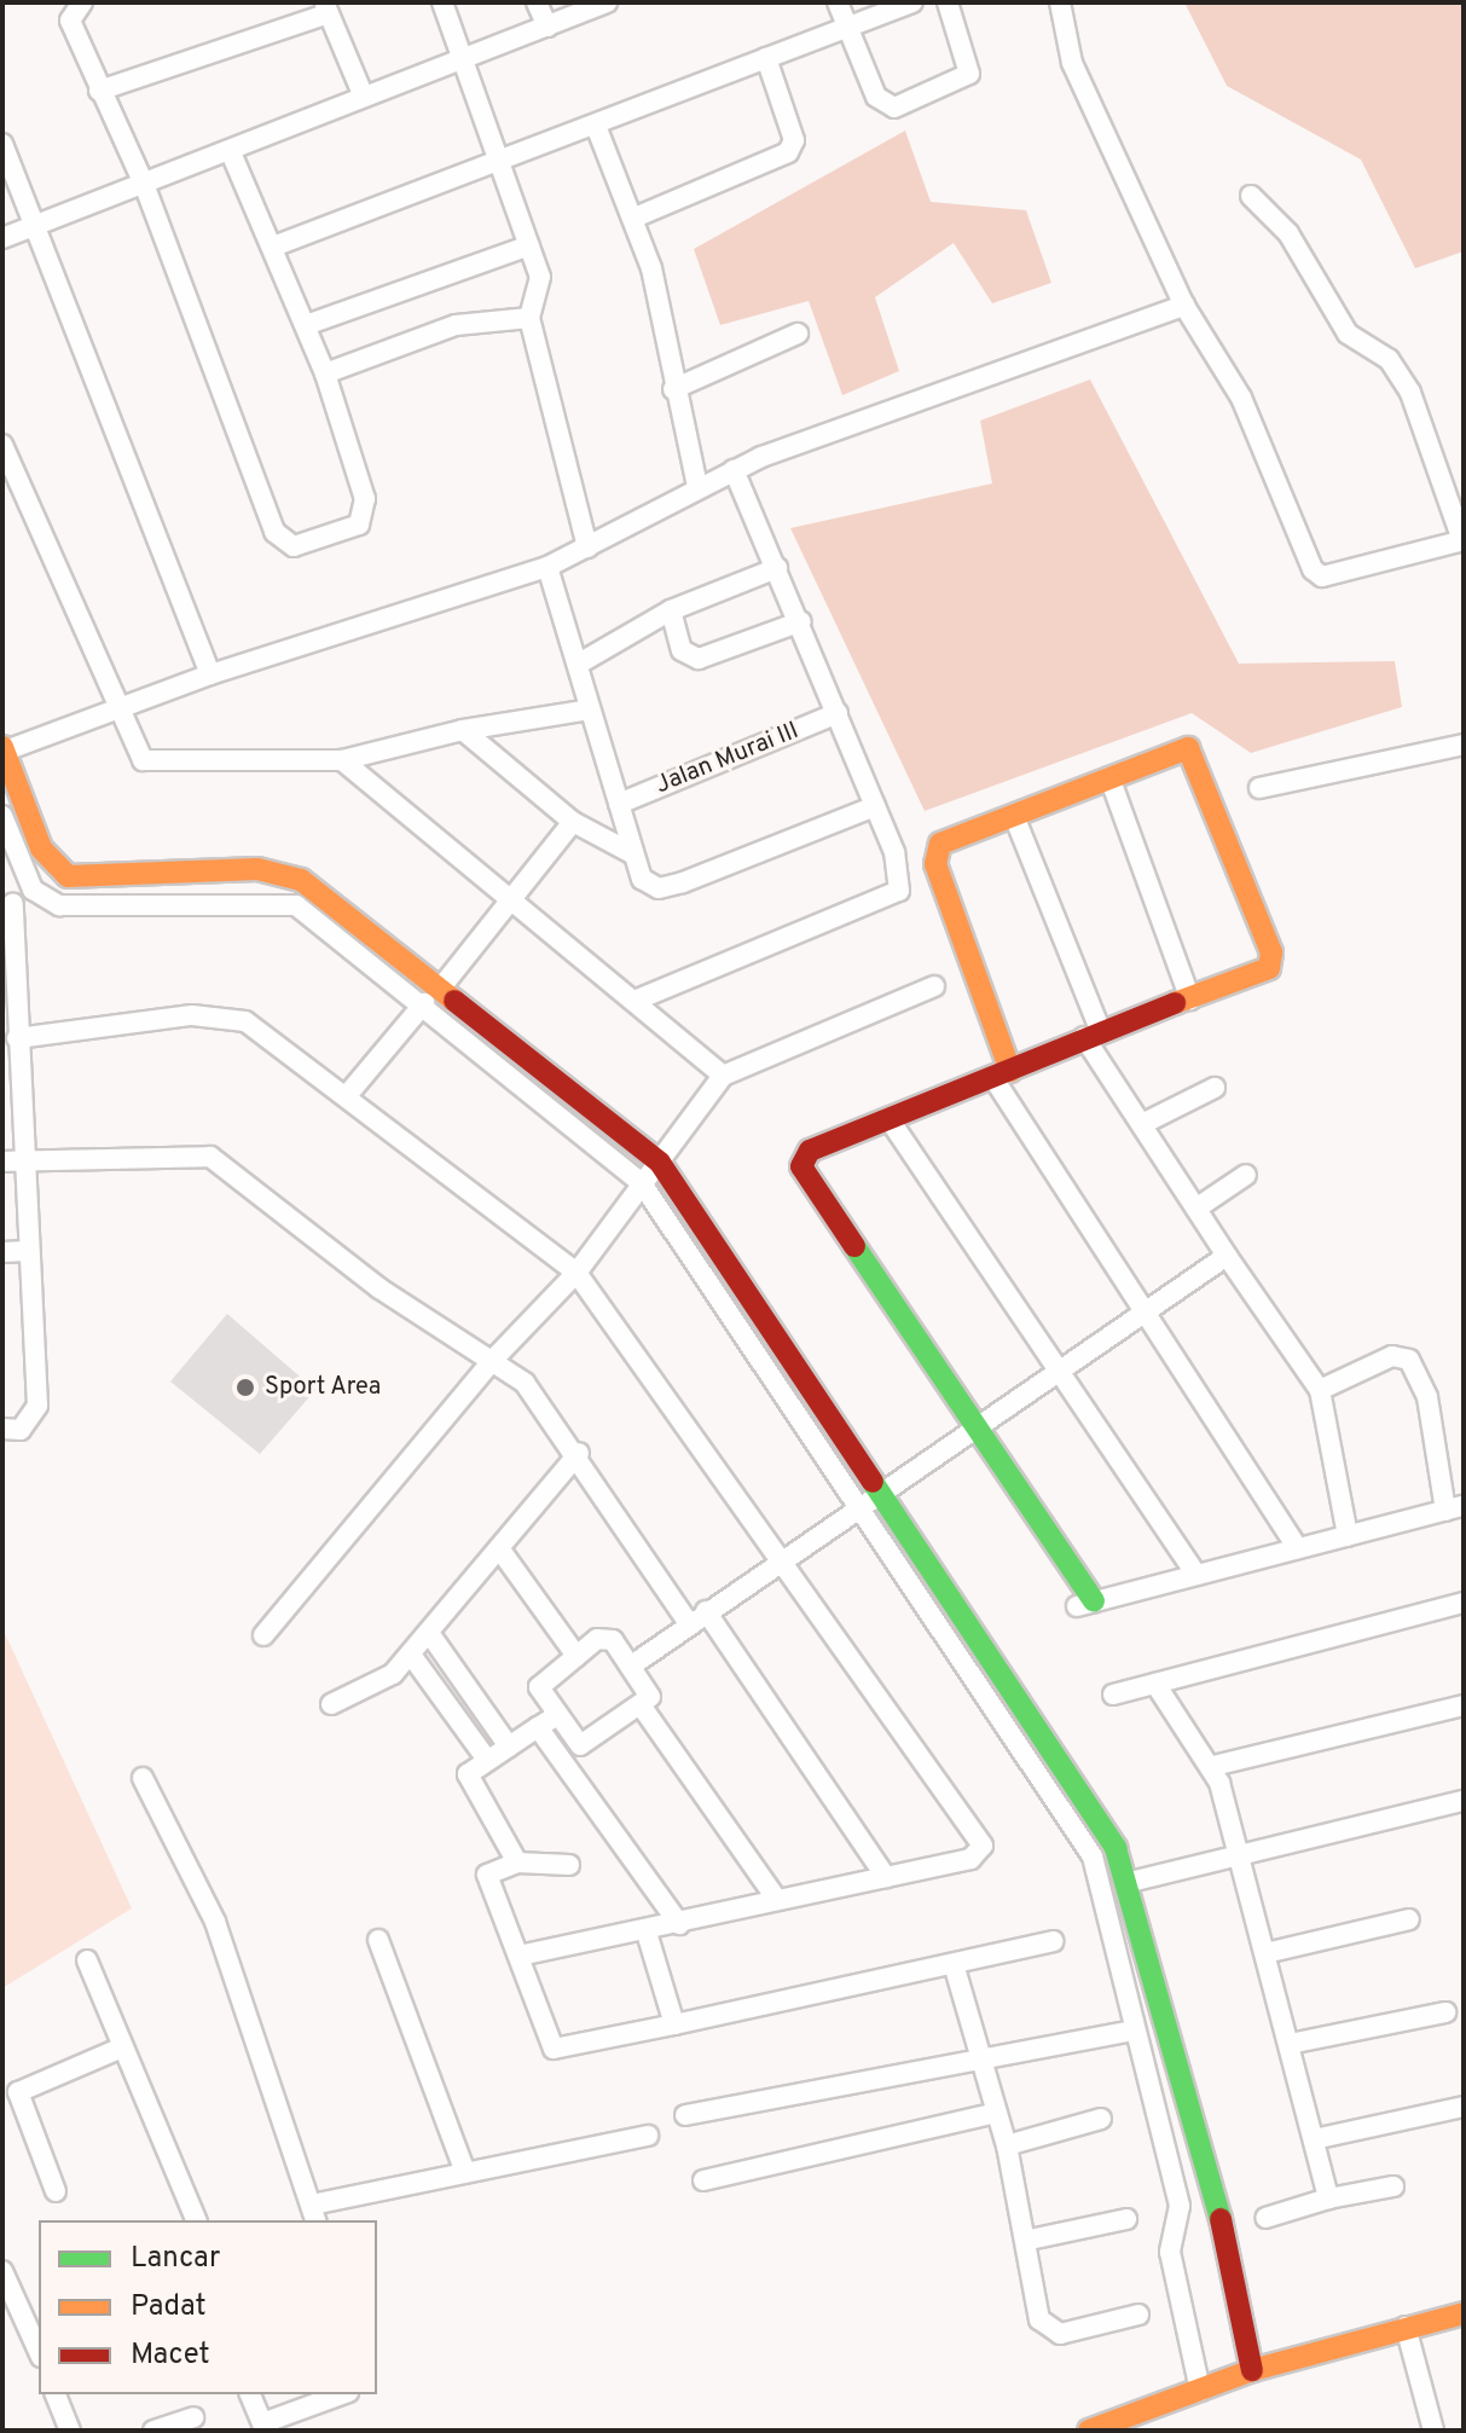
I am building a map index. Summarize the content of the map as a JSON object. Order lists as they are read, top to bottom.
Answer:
{
  "streets": {
    "street": ["Jalan Murai III"]
  },
  "places": ["Sport Area"],
  "legend": ["Lancar", "Padat", "Macet"]
}
